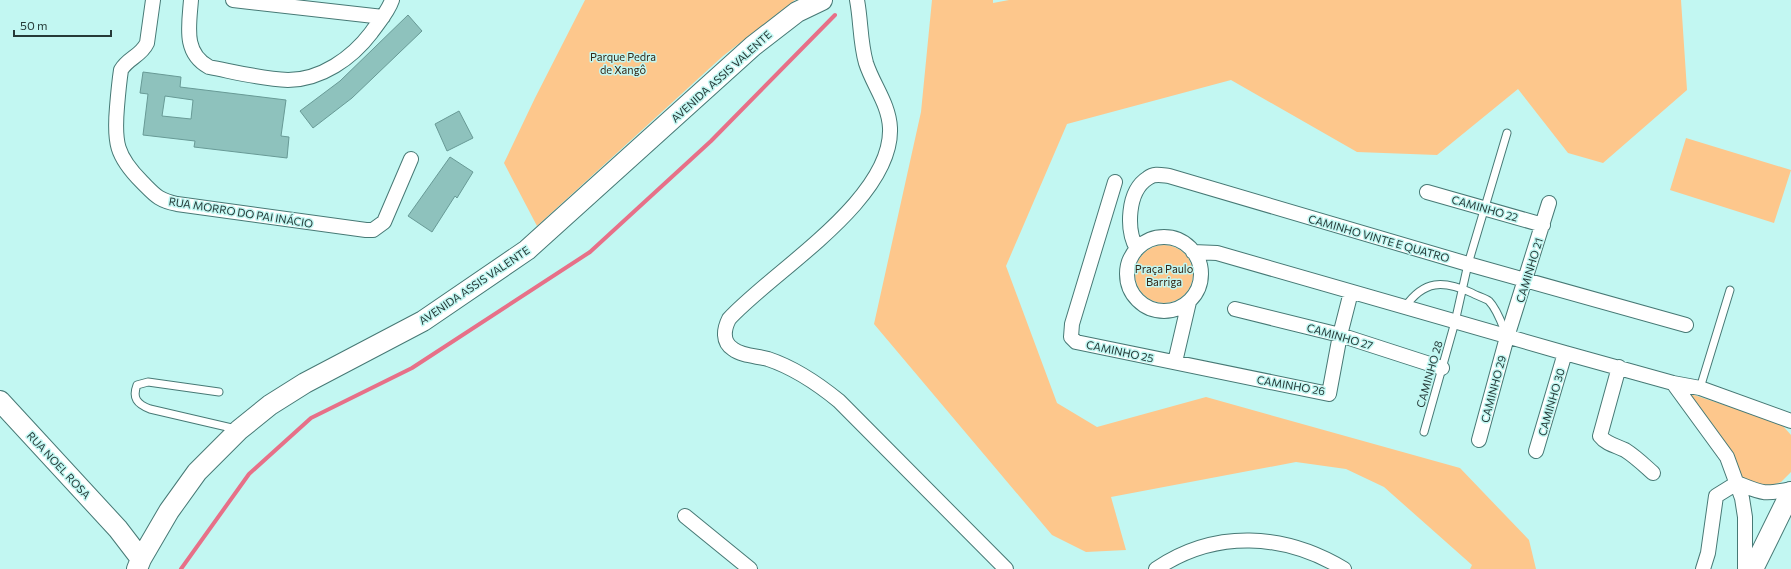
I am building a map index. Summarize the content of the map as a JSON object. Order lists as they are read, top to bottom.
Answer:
{
  "streets": {
    "main road": ["AVENIDA ASSIS VALENTE", "RUA NOEL ROSA"],
    "street": [
      "CAMINHO 22",
      "RUA MORRO DO PAI INÁCIO",
      "CAMINHO VINTE E QUATRO",
      "CAMINHO 21",
      "CAMINHO 27",
      "CAMINHO 25",
      "CAMINHO 26",
      "CAMINHO 29",
      "CAMINHO 30"
    ],
    "lane": ["CAMINHO 28"]
  },
  "crossings": [
    ["AVENIDA ASSIS VALENTE", "RUA NOEL ROSA"],
    ["CAMINHO 22", "CAMINHO 21"],
    ["CAMINHO 22", "CAMINHO 28"],
    ["CAMINHO VINTE E QUATRO", "CAMINHO 21"],
    ["CAMINHO VINTE E QUATRO", "CAMINHO 28"],
    ["CAMINHO 21", "CAMINHO 29"],
    ["CAMINHO 27", "CAMINHO 28"],
    ["CAMINHO 27", "CAMINHO 26"],
    ["CAMINHO 25", "CAMINHO 26"]
  ],
  "parks": ["Parque Pedra de Xangô", "Praça Paulo Barriga"],
  "scale_bar": "50 m"
}
